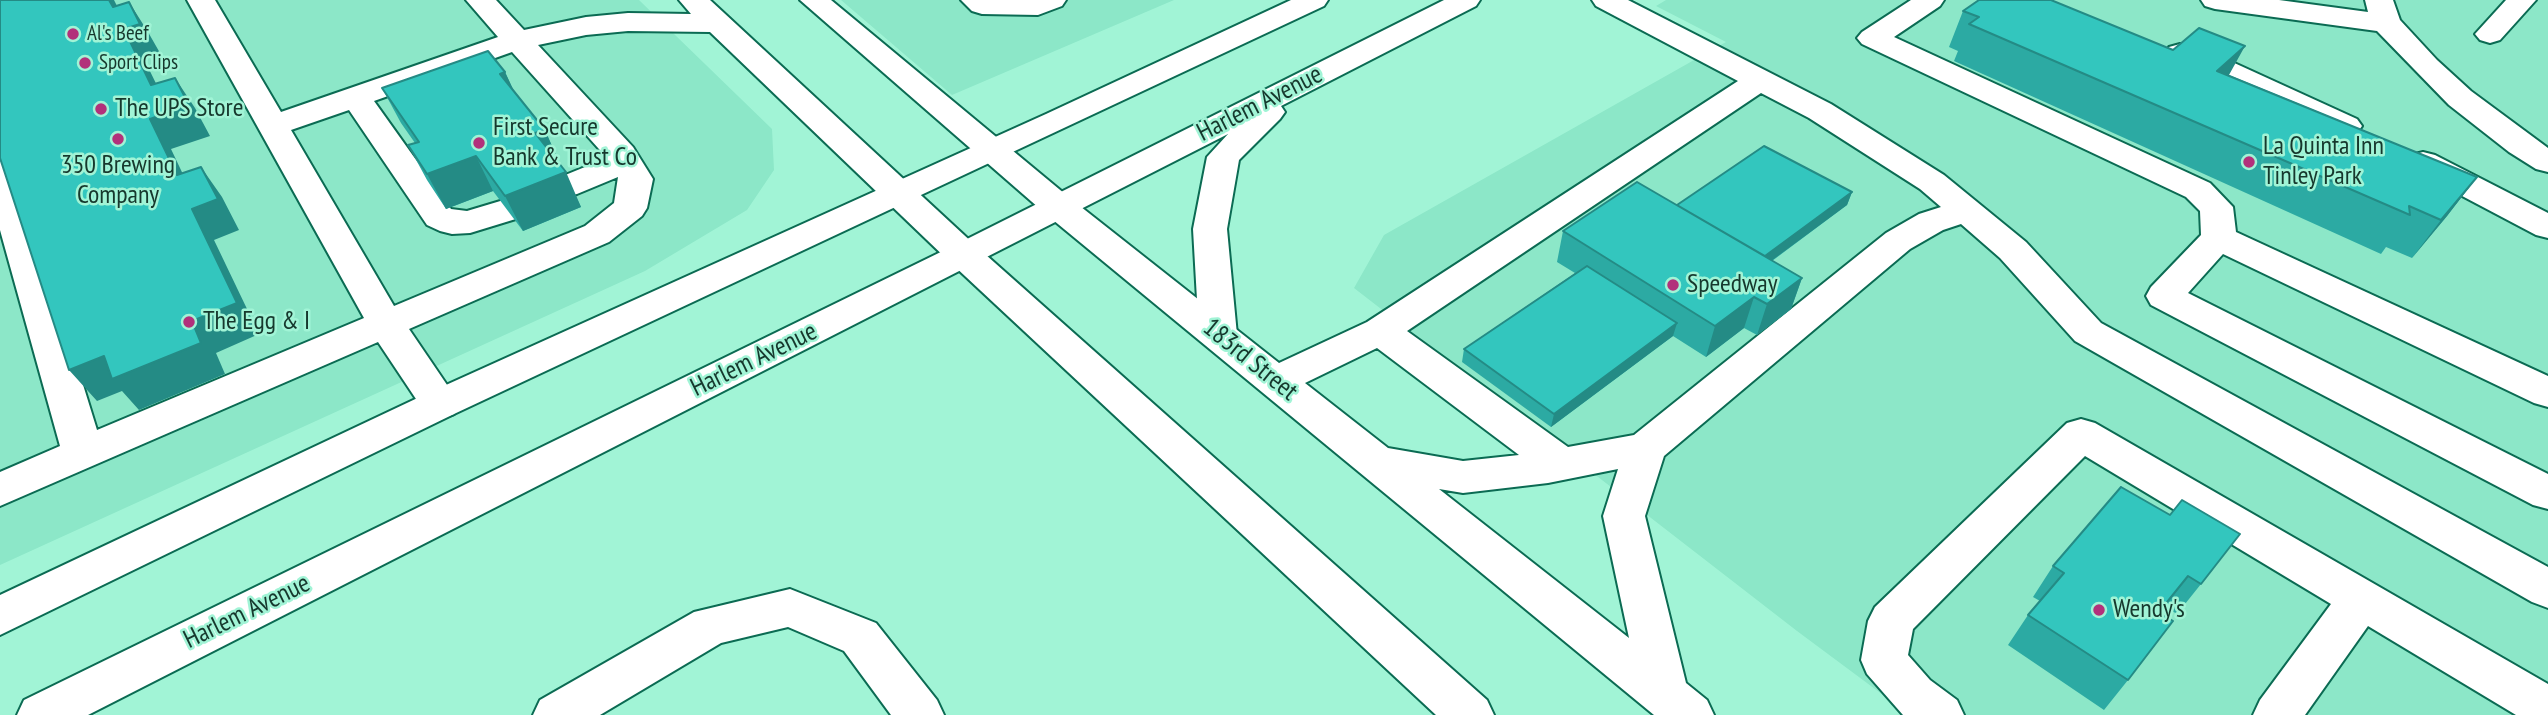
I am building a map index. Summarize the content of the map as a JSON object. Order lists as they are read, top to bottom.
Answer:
{
  "streets": {
    "main road": ["Harlem Avenue", "183rd Street"]
  },
  "crossings": [
    ["Harlem Avenue", "183rd Street"]
  ],
  "places": [
    "Al's Beef",
    "Sport Clips",
    "The UPS Store",
    "350 Brewing Company",
    "First Secure Bank & Trust Co",
    "La Quinta Inn Tinley Park",
    "Speedway",
    "The Egg & I",
    "Wendy's"
  ]
}
